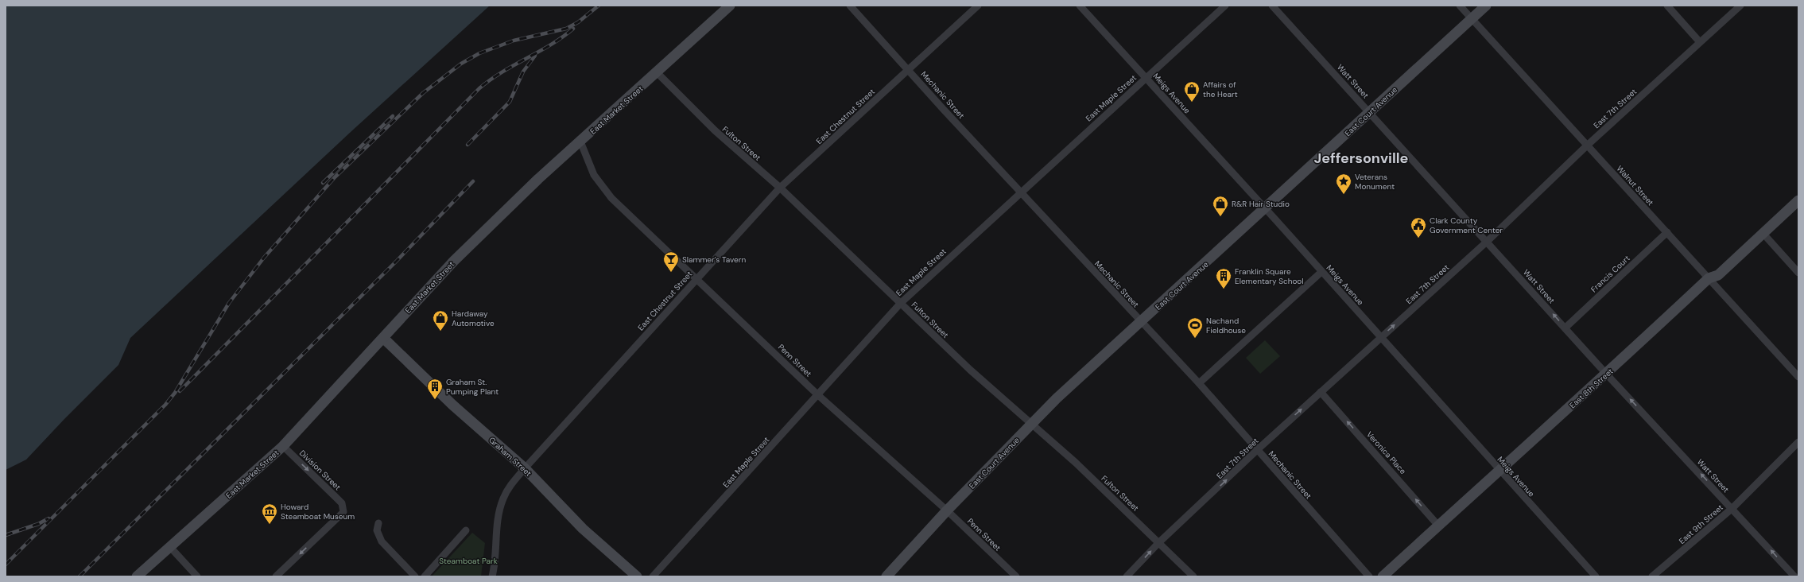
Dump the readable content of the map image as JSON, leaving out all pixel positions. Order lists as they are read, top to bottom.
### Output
{
  "streets": {
    "main road": [
      "East Market Street",
      "East Court Avenue",
      "East 8th Street",
      "Graham Street"
    ],
    "street": [
      "Watt Street",
      "Meigs Avenue",
      "Mechanic Street",
      "East Maple Street",
      "East 7th Street",
      "East Chestnut Street",
      "Fulton Street",
      "Walnut Street",
      "Francis Court",
      "Penn Street",
      "Veronica Place",
      "Division Street",
      "East 9th Street"
    ]
  },
  "crossings": [
    ["Watt Street", "East 7th Street"],
    ["Watt Street", "East Court Avenue"],
    ["Watt Street", "Francis Court"],
    ["Watt Street", "East 8th Street"],
    ["Watt Street", "East 9th Street"],
    ["Meigs Avenue", "East Maple Street"],
    ["Meigs Avenue", "East 7th Street"],
    ["Meigs Avenue", "East Court Avenue"],
    ["Meigs Avenue", "East 8th Street"],
    ["Mechanic Street", "East Maple Street"],
    ["Mechanic Street", "East 7th Street"],
    ["Mechanic Street", "East Court Avenue"],
    ["Mechanic Street", "East Chestnut Street"],
    ["East Maple Street", "Fulton Street"],
    ["East Maple Street", "Penn Street"],
    ["East 7th Street", "Fulton Street"],
    ["East 7th Street", "Walnut Street"],
    ["East 7th Street", "Veronica Place"],
    ["East Market Street", "Fulton Street"],
    ["East Market Street", "Penn Street"],
    ["East Market Street", "Graham Street"],
    ["East Market Street", "Division Street"],
    ["East Court Avenue", "Fulton Street"],
    ["East Court Avenue", "Walnut Street"],
    ["East Court Avenue", "Penn Street"],
    ["East Chestnut Street", "Fulton Street"],
    ["East Chestnut Street", "Penn Street"],
    ["East Chestnut Street", "Graham Street"],
    ["Walnut Street", "Francis Court"],
    ["Walnut Street", "East 8th Street"],
    ["East 8th Street", "Veronica Place"]
  ],
  "one_way": ["Watt Street", "East 7th Street", "Veronica Place"],
  "districts": ["Jeffersonville"],
  "parks": ["Steamboat Park"],
  "places": {
    "shop": ["Affairs of the Heart", "R&R Hair Studio", "Hardaway Automotive"],
    "place": ["Veterans Monument"],
    "public building": ["Clark County Government Center"],
    "bar": ["Slammer's Tavern"],
    "building": ["Franklin Square Elementary School", "Graham St. Pumping Plant"],
    "sports": ["Nachand Fieldhouse"],
    "museum": ["Howard Steamboat Museum"]
  }
}
